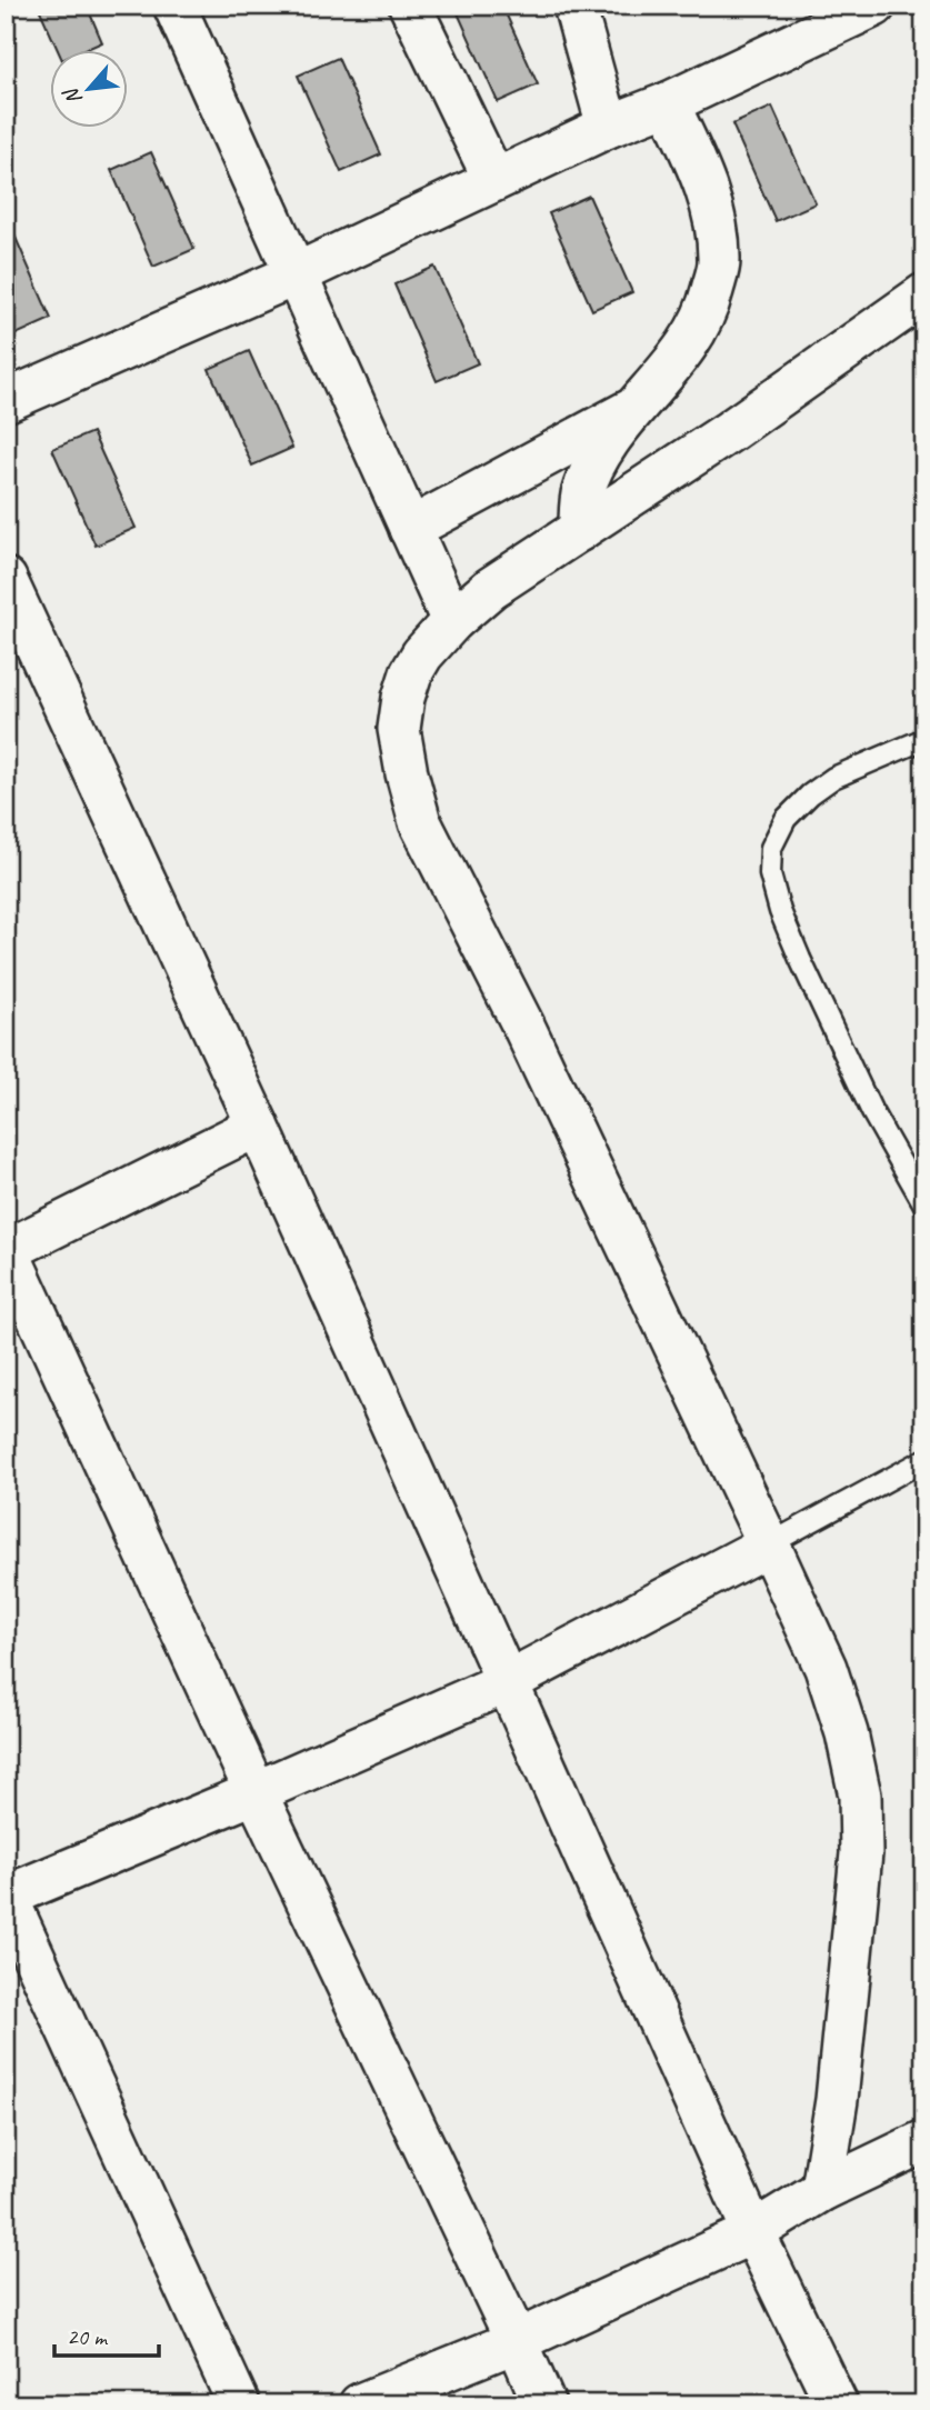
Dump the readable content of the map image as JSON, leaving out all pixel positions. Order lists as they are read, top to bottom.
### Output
{
  "scale_bar": "20 m",
  "north": "bottom left"
}
